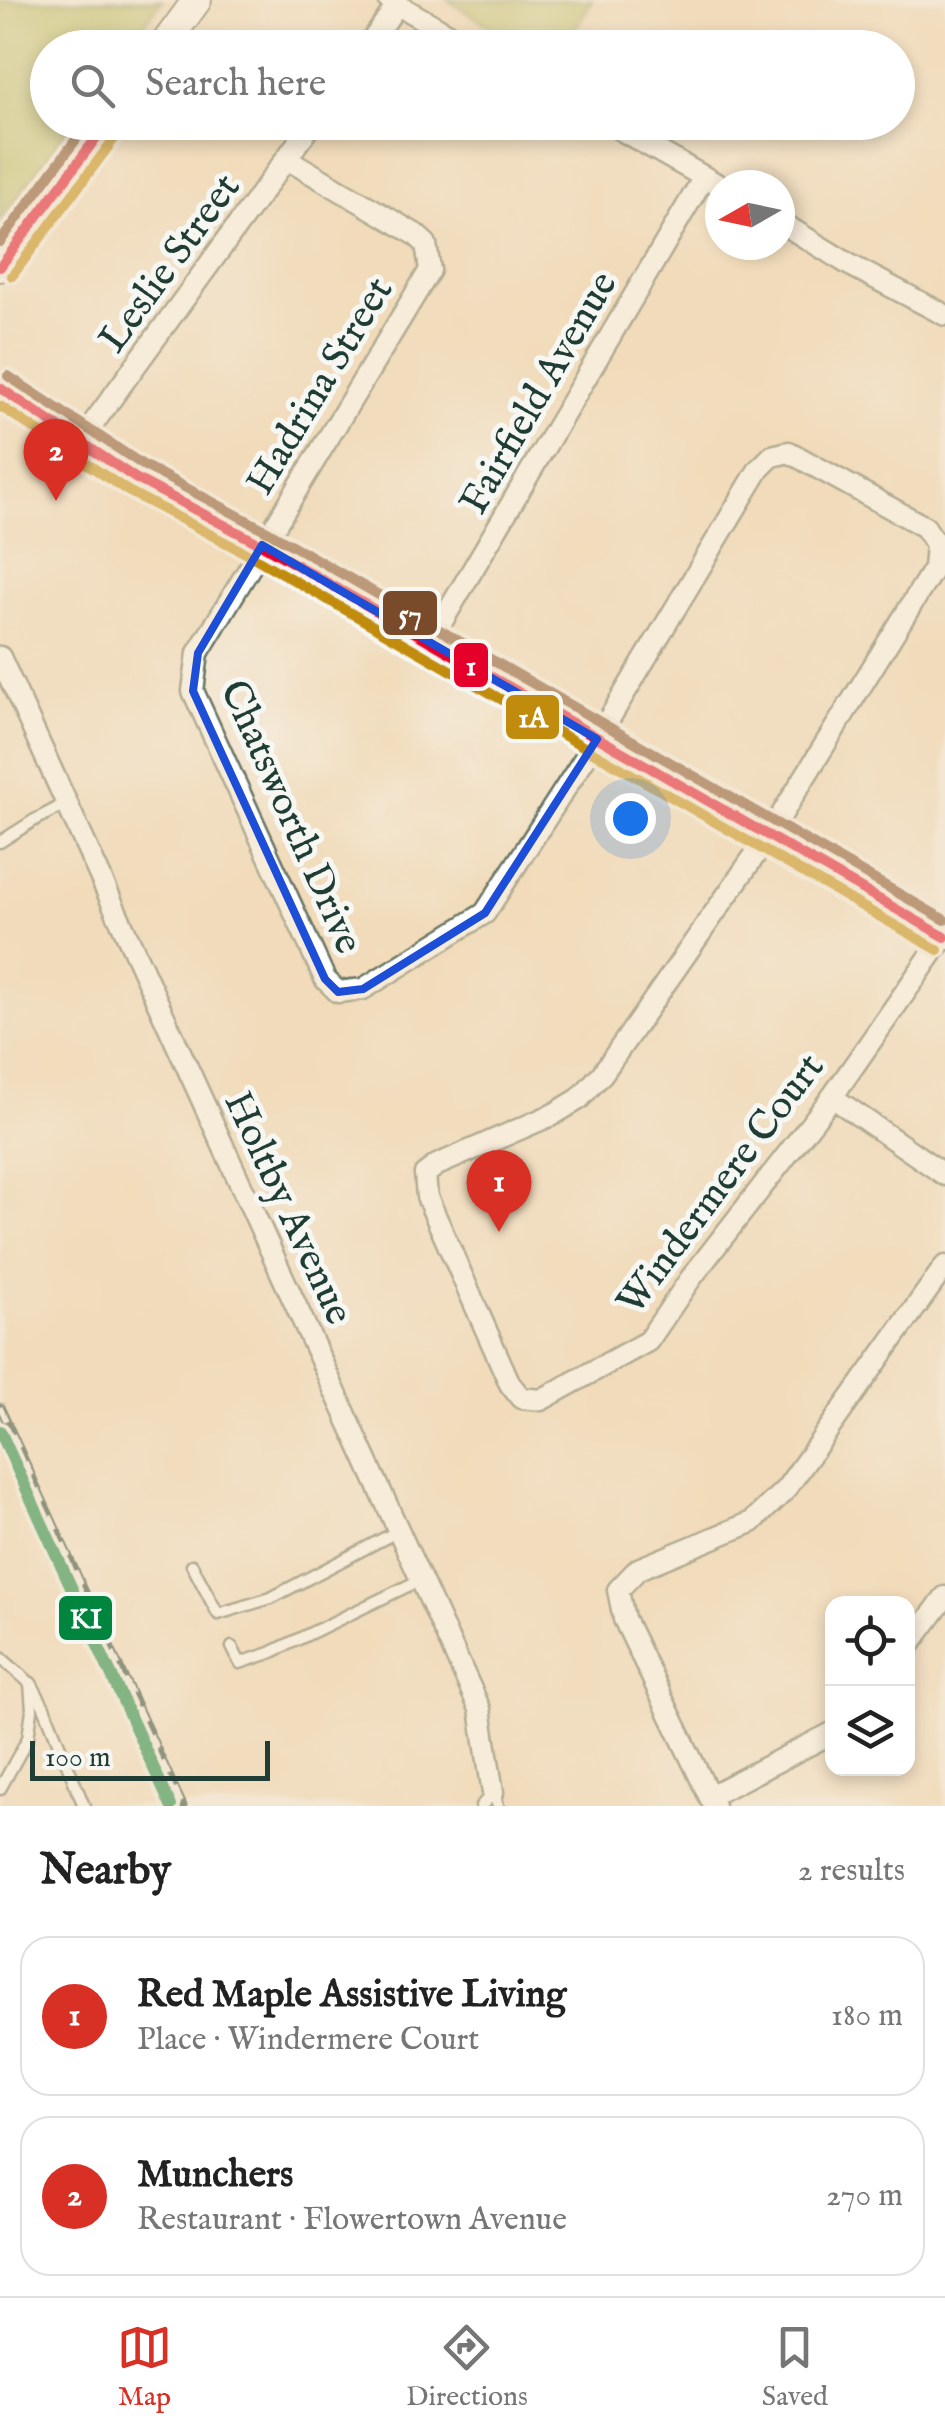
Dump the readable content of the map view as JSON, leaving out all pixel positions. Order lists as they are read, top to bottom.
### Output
{
  "streets": {
    "street": [
      "Leslie Street",
      "Hadrina Street",
      "Fairfield Avenue",
      "Chatsworth Drive",
      "Windermere Court",
      "Holtby Avenue"
    ]
  },
  "crossings": [
    ["Leslie Street", "Hadrina Street"],
    ["Hadrina Street", "Chatsworth Drive"]
  ],
  "lines": [
    "transit line 1",
    "transit line 1A",
    "transit line 57",
    "transit line KI"
  ],
  "scale_bar": "100 m",
  "north": "left",
  "page": {
    "search": "Search here",
    "pins": ["2", "1"],
    "scale": "100 m",
    "heading": ["Nearby", "2 results"],
    "list": [
      {
        "mark": "1",
        "name": "Red Maple Assistive Living",
        "note": "Place · Windermere Court",
        "value": "180 m"
      },
      {
        "mark": "2",
        "name": "Munchers",
        "note": "Restaurant · Flowertown Avenue",
        "value": "270 m"
      }
    ],
    "nav": ["Map", "Directions", "Saved"]
  }
}
